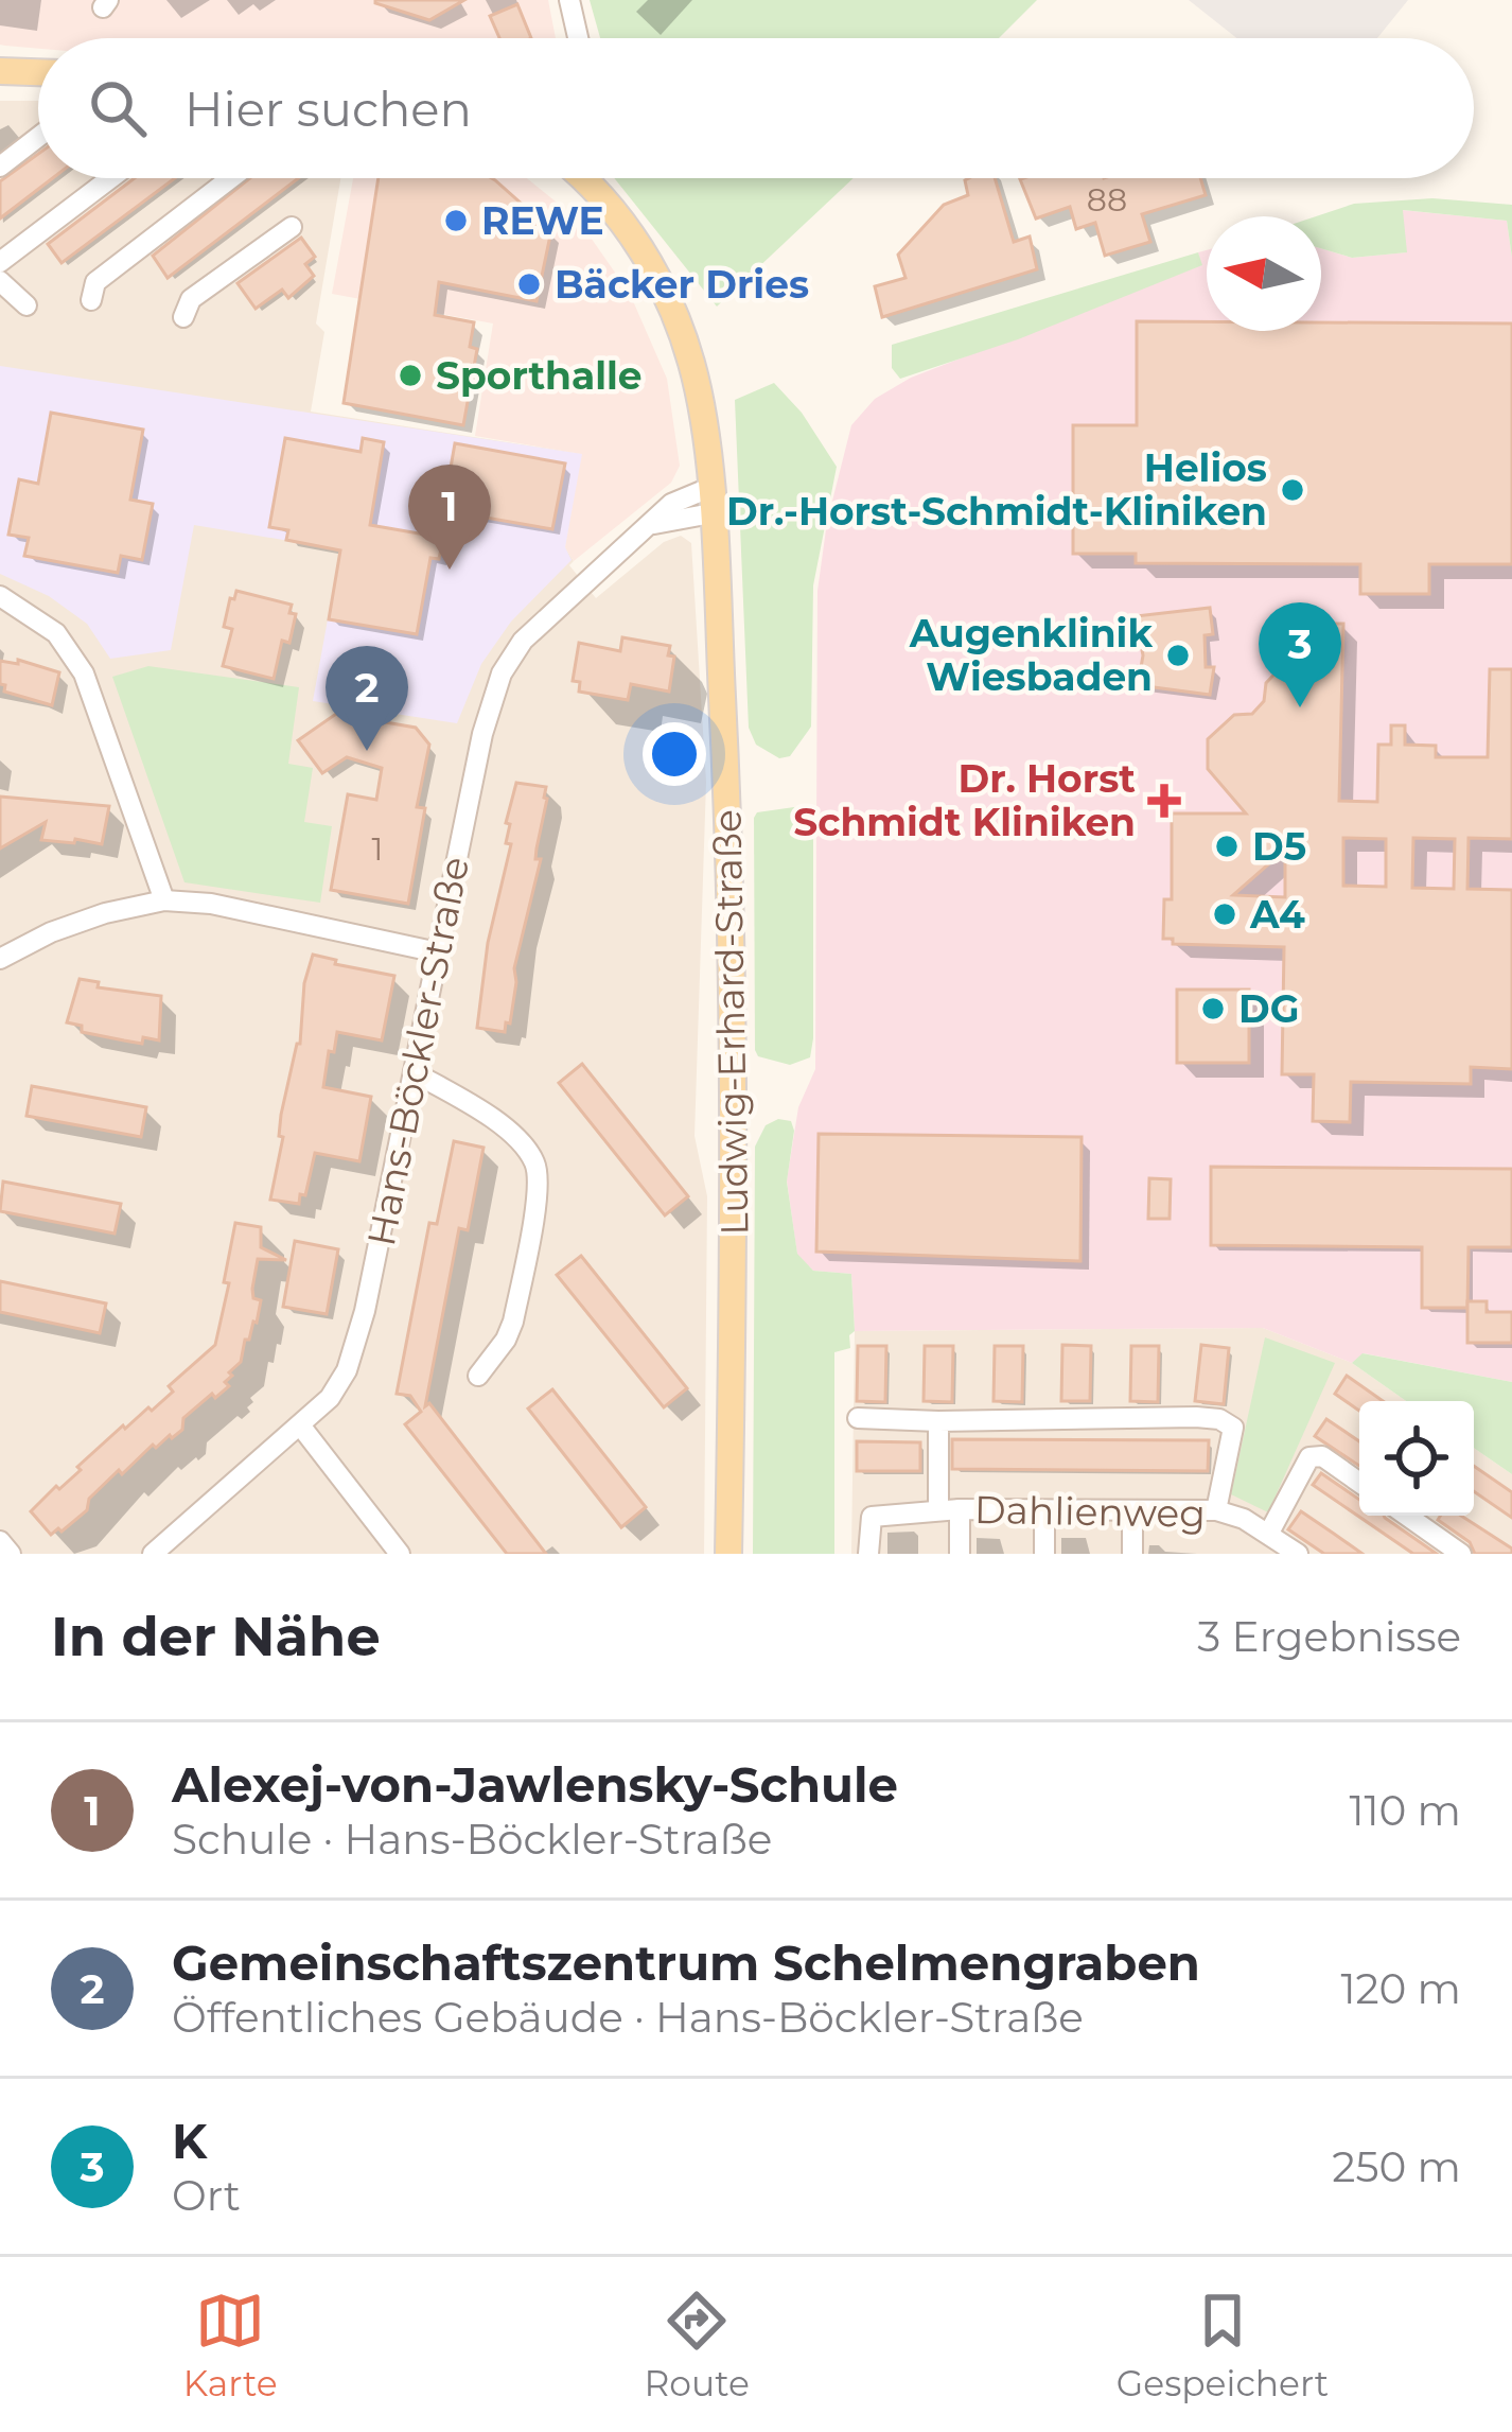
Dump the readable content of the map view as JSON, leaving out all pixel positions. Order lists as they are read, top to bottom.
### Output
{
  "streets": {
    "main road": ["Ludwig-Erhard-Straße"],
    "street": ["Hans-Böckler-Straße", "Dahlienweg"]
  },
  "crossings": [
    ["Ludwig-Erhard-Straße", "Hans-Böckler-Straße"]
  ],
  "places": {
    "other": [
      "REWE",
      "Bäcker Dries",
      "Sporthalle",
      "Helios Dr.-Horst-Schmidt-Kliniken",
      "Augenklinik Wiesbaden",
      "D5",
      "A4",
      "DG"
    ],
    "health": ["Dr. Horst Schmidt Kliniken"]
  },
  "house_numbers": ["88", "1"],
  "north": "left",
  "page": {
    "search": "Hier suchen",
    "pins": ["1", "3", "2"],
    "heading": ["In der Nähe", "3 Ergebnisse"],
    "list": [
      {
        "mark": "1",
        "name": "Alexej-von-Jawlensky-Schule",
        "note": "Schule · Hans-Böckler-Straße",
        "value": "110 m"
      },
      {
        "mark": "2",
        "name": "Gemeinschaftszentrum Schelmengraben",
        "note": "Öffentliches Gebäude · Hans-Böckler-Straße",
        "value": "120 m"
      },
      {
        "mark": "3",
        "name": "K",
        "note": "Ort",
        "value": "250 m"
      }
    ],
    "nav": ["Karte", "Route", "Gespeichert"]
  }
}
